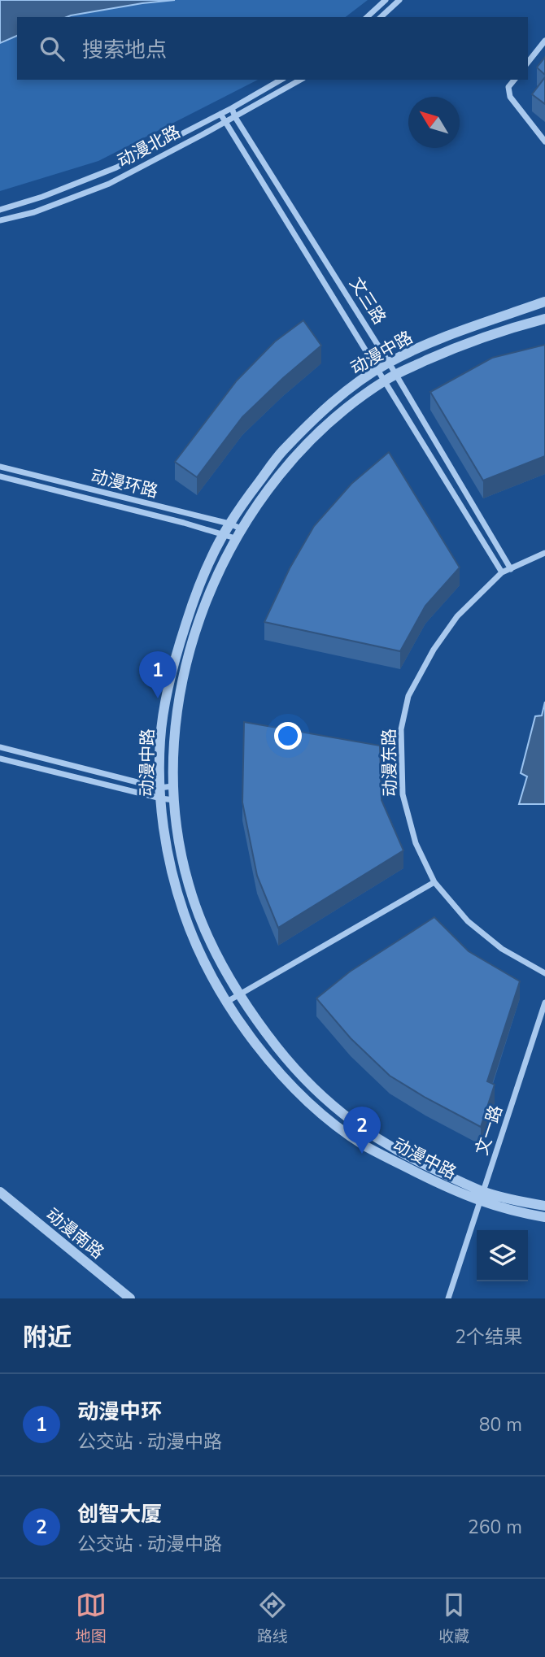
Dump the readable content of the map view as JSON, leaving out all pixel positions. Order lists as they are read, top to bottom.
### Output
{
  "streets": {
    "street": [
      "动漫北路",
      "文三路",
      "动漫中路",
      "动漫环路",
      "动漫东路",
      "文一路",
      "动漫南路"
    ]
  },
  "crossings": [
    ["动漫北路", "文三路"],
    ["文三路", "动漫中路"],
    ["文三路", "动漫东路"],
    ["动漫中路", "动漫环路"],
    ["动漫中路", "文一路"]
  ],
  "north": "top left",
  "page": {
    "search": "搜索地点",
    "pins": ["1", "2"],
    "heading": ["附近", "2个结果"],
    "list": [
      {
        "mark": "1",
        "name": "动漫中环",
        "note": "公交站 · 动漫中路",
        "value": "80 m"
      },
      {
        "mark": "2",
        "name": "创智大厦",
        "note": "公交站 · 动漫中路",
        "value": "260 m"
      }
    ],
    "nav": ["地图", "路线", "收藏"]
  }
}
